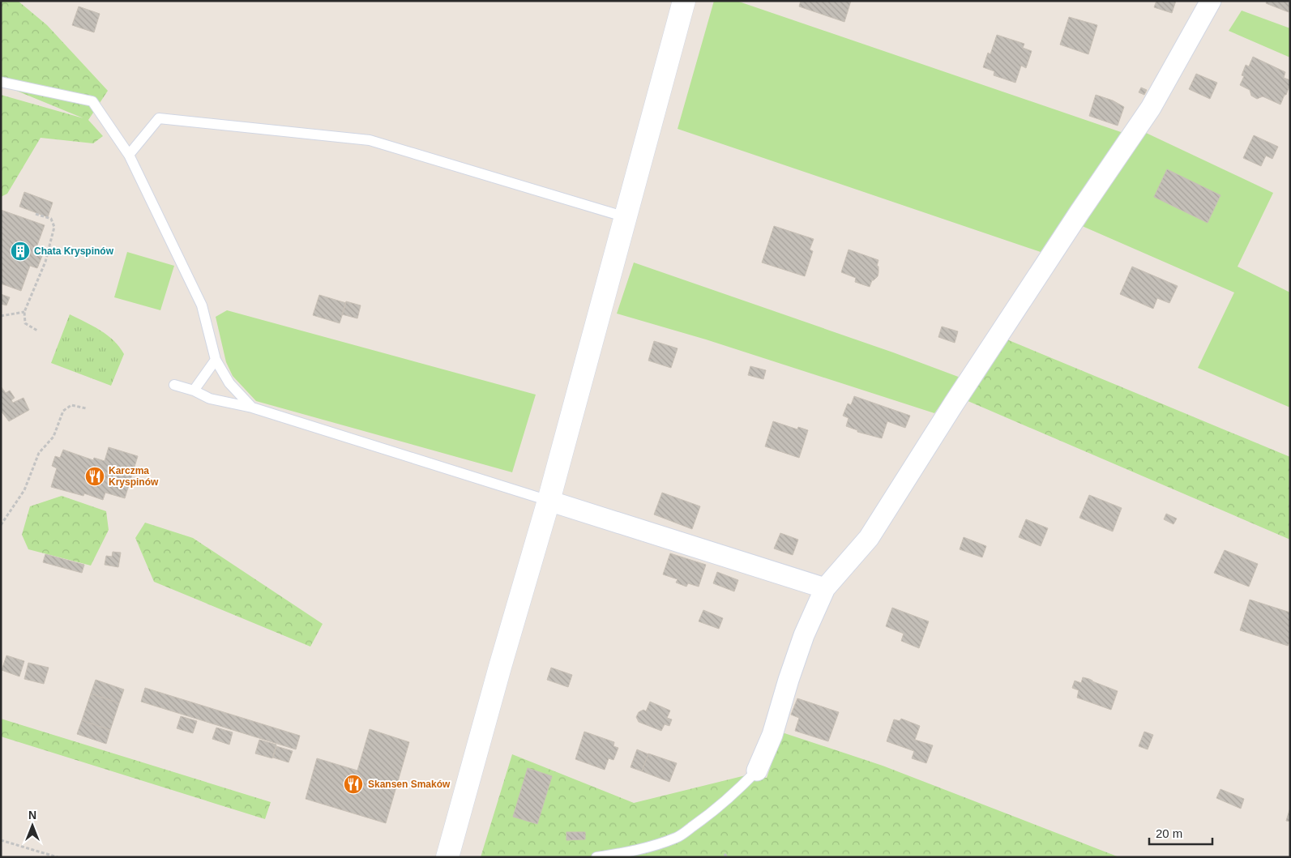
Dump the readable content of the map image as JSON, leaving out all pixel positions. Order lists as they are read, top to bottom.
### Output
{
  "places": {
    "building": ["Chata Kryspinów"],
    "restaurant": ["Karczma Kryspinów", "Skansen Smaków"]
  },
  "scale_bar": "20 m",
  "north": "top"
}
